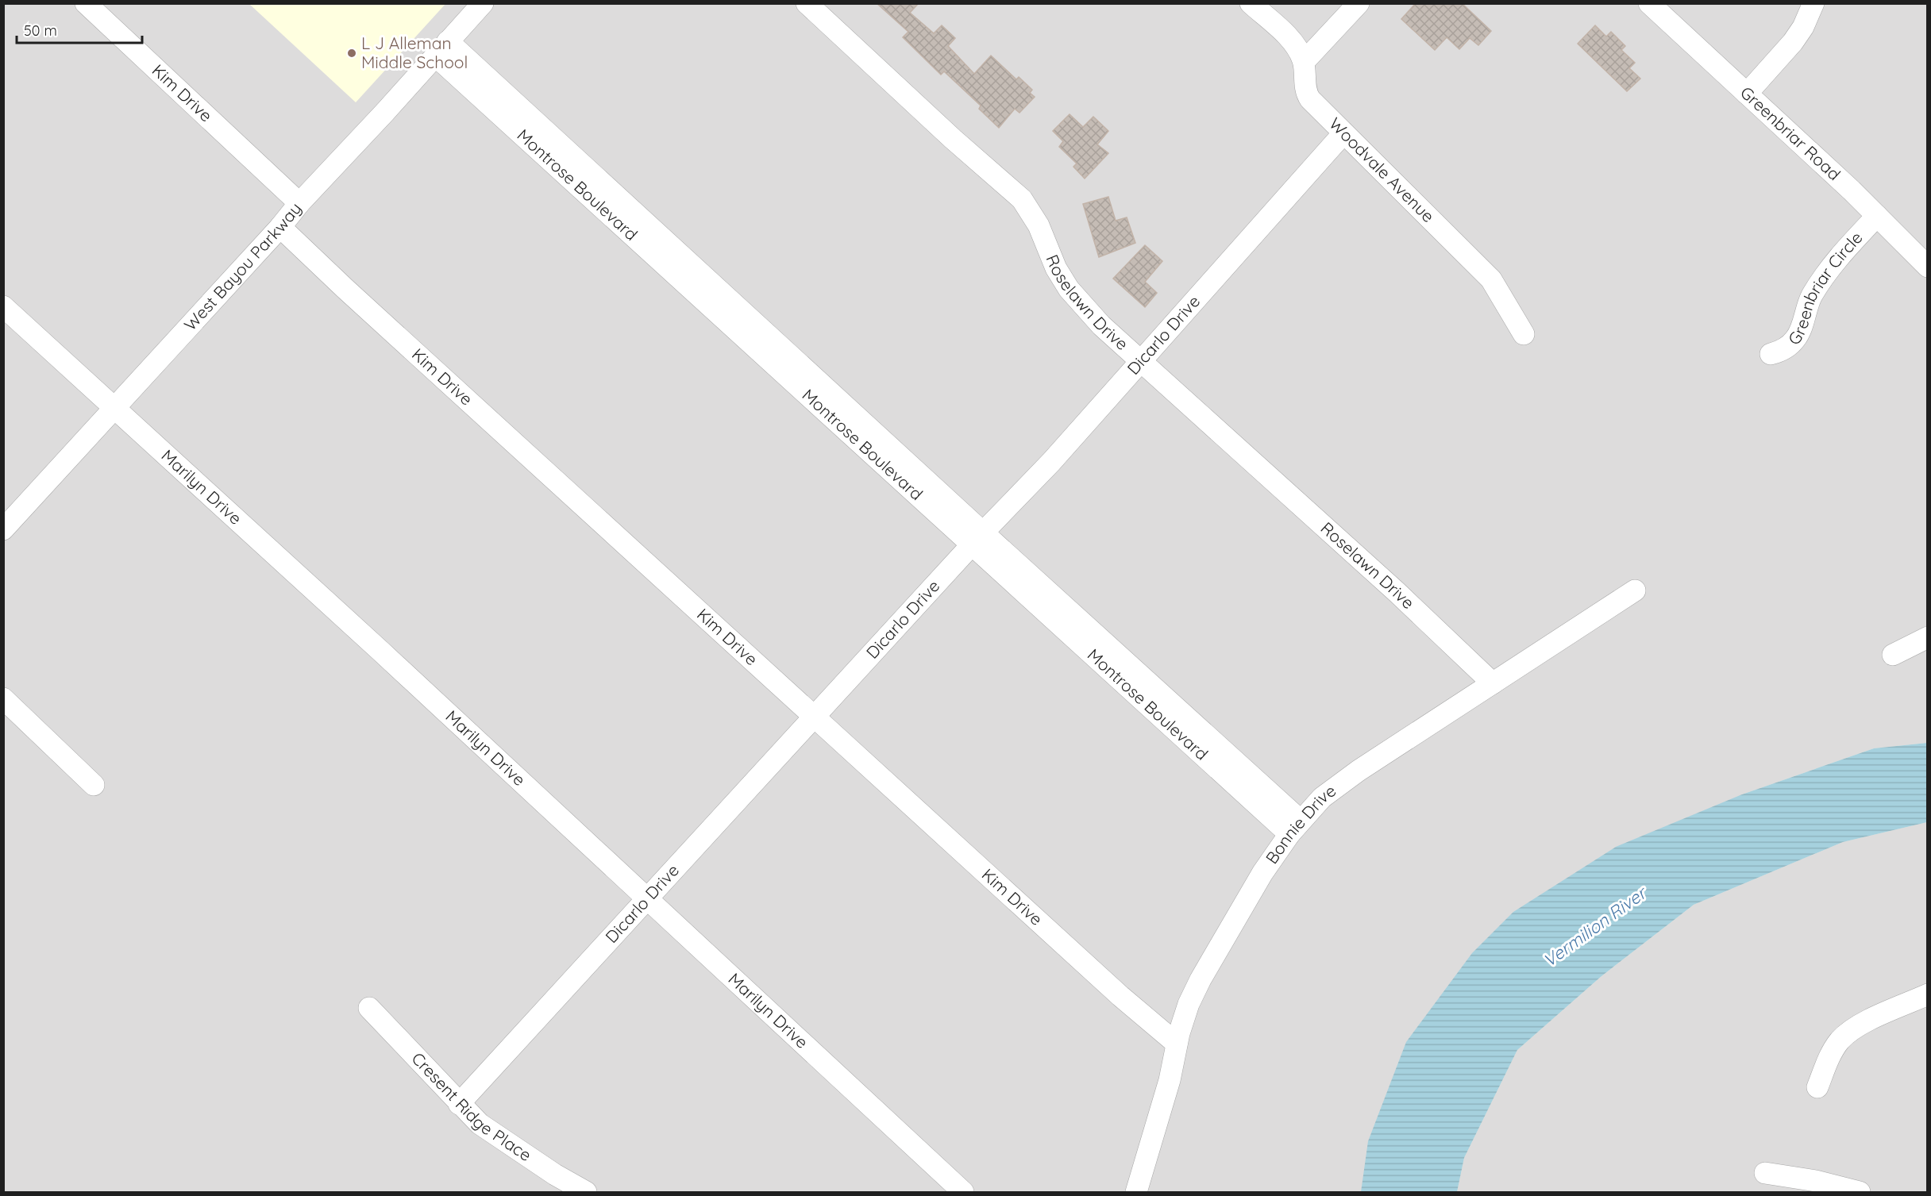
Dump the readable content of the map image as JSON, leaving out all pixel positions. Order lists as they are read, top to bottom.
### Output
{
  "streets": {
    "street": [
      "Kim Drive",
      "Greenbriar Road",
      "Woodvale Avenue",
      "Montrose Boulevard",
      "West Bayou Parkway",
      "Greenbriar Circle",
      "Roselawn Drive",
      "Dicarlo Drive",
      "Marilyn Drive",
      "Bonnie Drive",
      "Cresent Ridge Place"
    ]
  },
  "crossings": [
    ["Kim Drive", "West Bayou Parkway"],
    ["Kim Drive", "Dicarlo Drive"],
    ["Kim Drive", "Bonnie Drive"],
    ["Greenbriar Road", "Greenbriar Circle"],
    ["Woodvale Avenue", "Dicarlo Drive"],
    ["Montrose Boulevard", "West Bayou Parkway"],
    ["Montrose Boulevard", "Dicarlo Drive"],
    ["Montrose Boulevard", "Bonnie Drive"],
    ["West Bayou Parkway", "Marilyn Drive"],
    ["Roselawn Drive", "Dicarlo Drive"],
    ["Roselawn Drive", "Bonnie Drive"],
    ["Dicarlo Drive", "Marilyn Drive"],
    ["Dicarlo Drive", "Cresent Ridge Place"]
  ],
  "water": ["Vermilion River"],
  "places": ["L J Alleman Middle School"],
  "scale_bar": "50 m"
}
